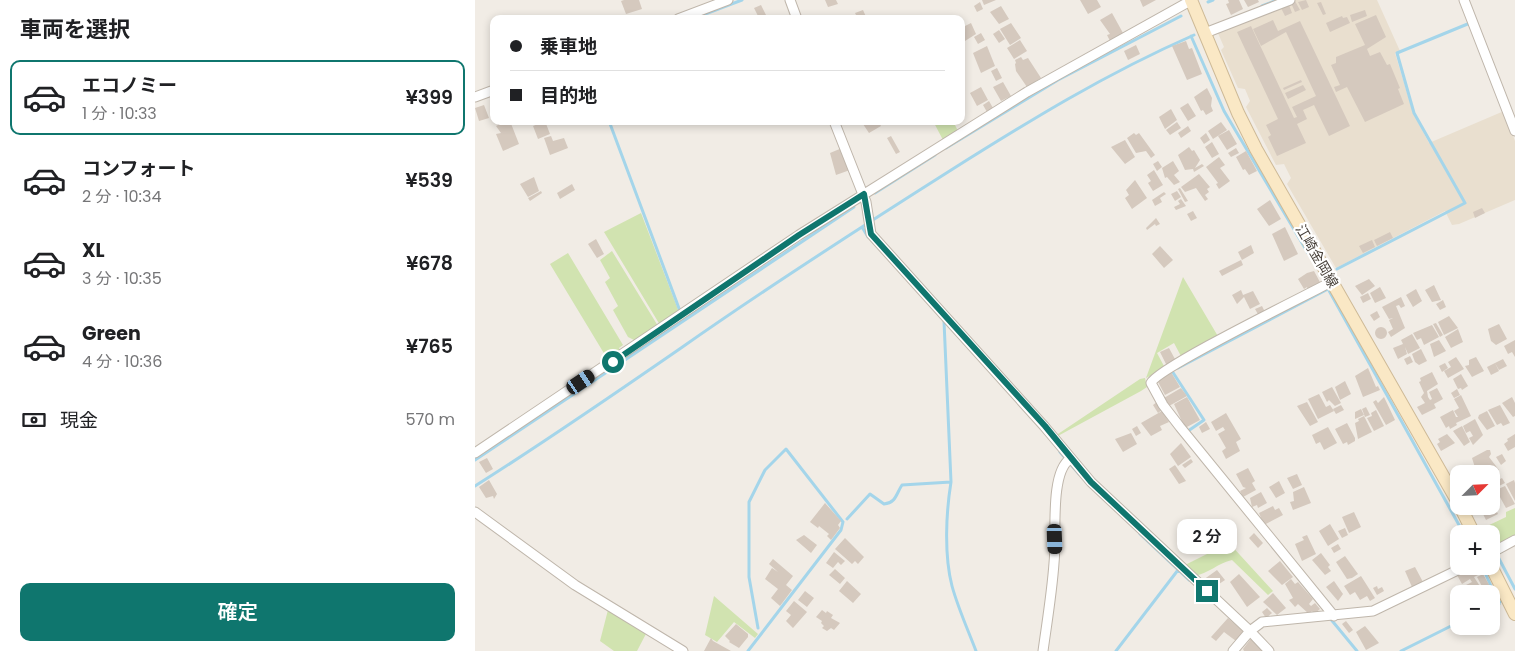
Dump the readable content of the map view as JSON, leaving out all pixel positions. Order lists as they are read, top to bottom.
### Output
{
  "streets": {
    "main road": ["江崎金岡線"]
  },
  "north": "top right",
  "page": {
    "heading": "車両を選択",
    "banner": ["乗車地", "目的地"],
    "list": [
      {
        "name": "エコノミー",
        "note": "1 分 · 10:33",
        "value": "¥399"
      },
      {
        "name": "コンフォート",
        "note": "2 分 · 10:34",
        "value": "¥539"
      },
      {
        "name": "XL",
        "note": "3 分 · 10:35",
        "value": "¥678"
      },
      {
        "name": "Green",
        "note": "4 分 · 10:36",
        "value": "¥765"
      }
    ],
    "pay": ["現金", "570 m"],
    "map_buttons": ["+", "−"],
    "bubble": "2 分",
    "buttons": "確定"
  }
}
